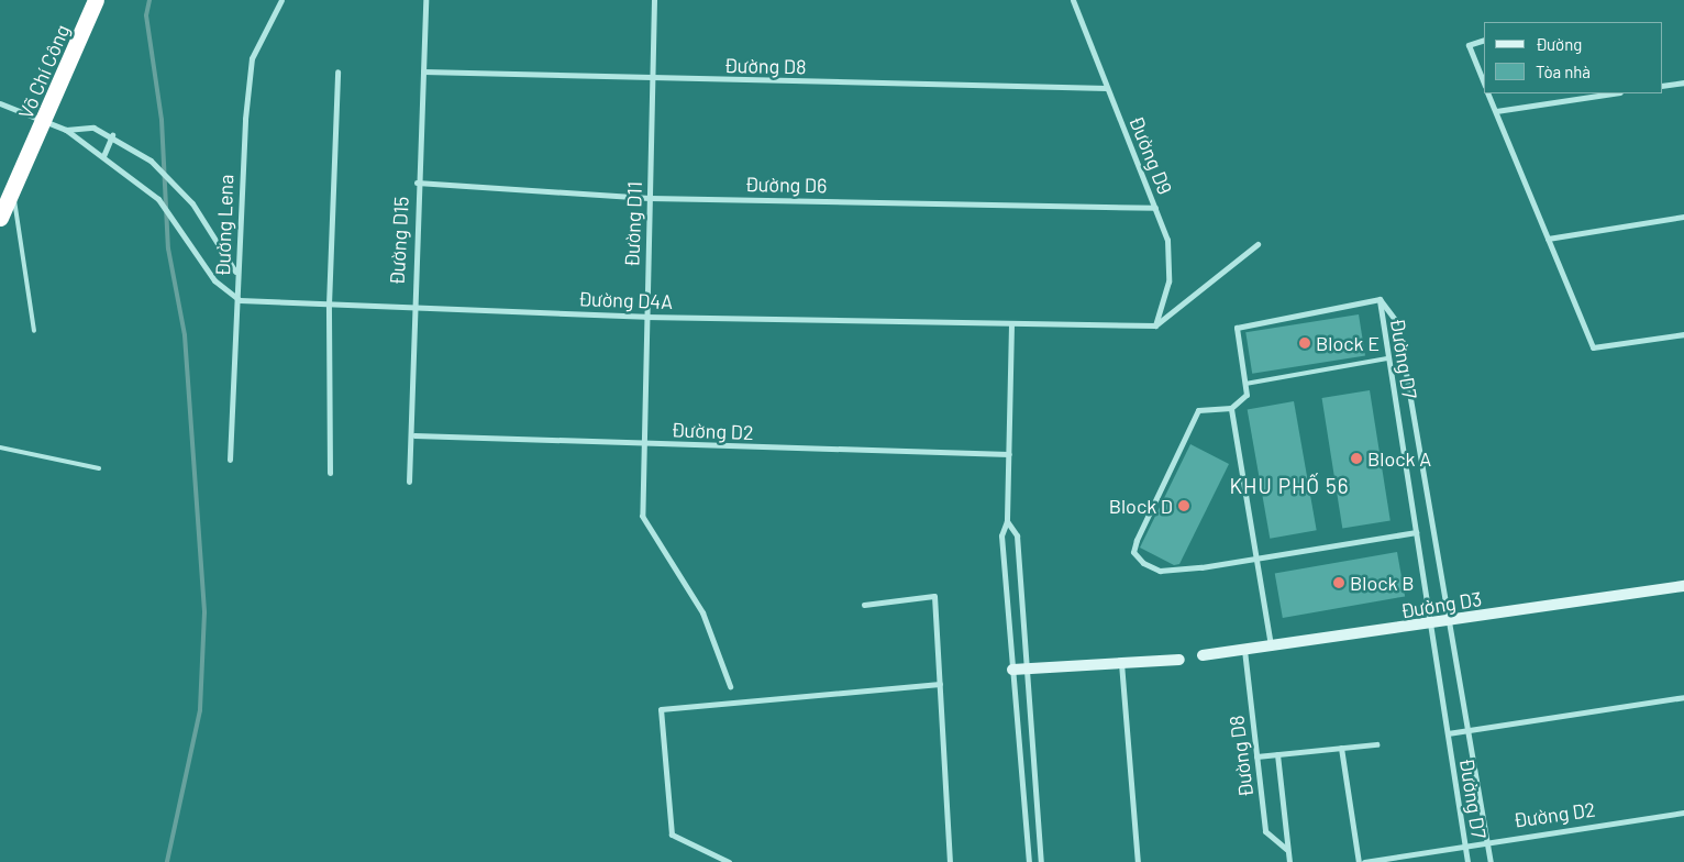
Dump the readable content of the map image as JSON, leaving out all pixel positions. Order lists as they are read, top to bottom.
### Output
{
  "streets": {
    "highway": ["Võ Chí Công"],
    "street": [
      "Đường D8",
      "Đường D9",
      "Đường D6",
      "Đường D11",
      "Đường Lena",
      "Đường D15",
      "Đường D4A",
      "Đường D7",
      "Đường D2",
      "Đường D3"
    ]
  },
  "crossings": [
    ["Đường D8", "Đường D9"],
    ["Đường D8", "Đường D11"],
    ["Đường D8", "Đường D15"],
    ["Đường D8", "Đường D3"],
    ["Đường D9", "Đường D6"],
    ["Đường D9", "Đường D4A"],
    ["Đường D6", "Đường D11"],
    ["Đường D6", "Đường D15"],
    ["Đường D11", "Đường D4A"],
    ["Đường D11", "Đường D2"],
    ["Đường Lena", "Đường D4A"],
    ["Đường D15", "Đường D4A"],
    ["Đường D15", "Đường D2"],
    ["Đường D7", "Đường D2"],
    ["Đường D7", "Đường D3"]
  ],
  "districts": ["KHU PHỐ 56"],
  "places": [
    "Block E",
    "Block A",
    "Block D",
    "Block B"
  ],
  "legend": ["Đường", "Tòa nhà"]
}
